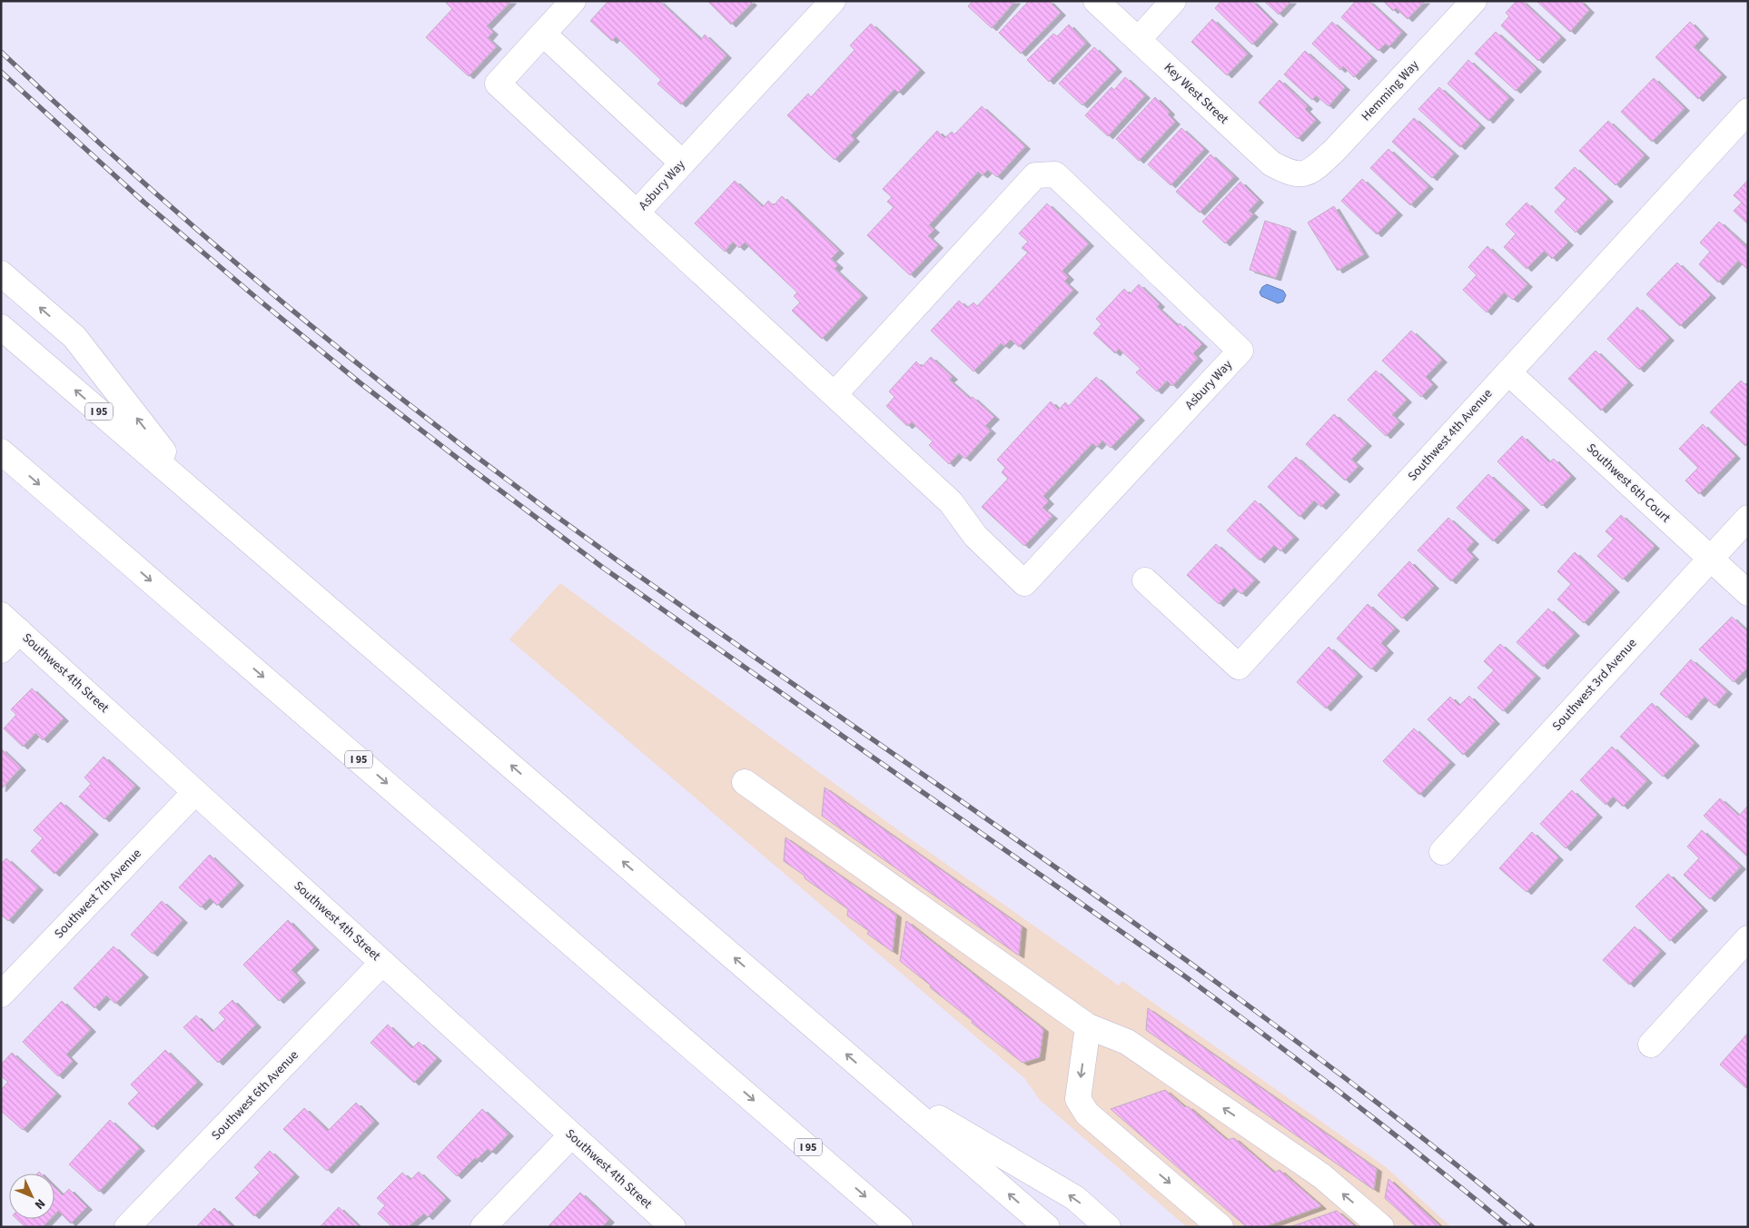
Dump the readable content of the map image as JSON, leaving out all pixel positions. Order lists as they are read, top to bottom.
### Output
{
  "streets": {
    "main road": [
      "Hemming Way",
      "Key West Street",
      "Asbury Way",
      "I 95",
      "Southwest 4th Avenue",
      "Southwest 6th Court",
      "Southwest 4th Street",
      "Southwest 3rd Avenue",
      "Southwest 7th Avenue",
      "Southwest 6th Avenue"
    ]
  },
  "crossings": [
    ["Hemming Way", "Key West Street"],
    ["Southwest 4th Avenue", "Southwest 6th Court"],
    ["Southwest 6th Court", "Southwest 3rd Avenue"],
    ["Southwest 4th Street", "Southwest 7th Avenue"],
    ["Southwest 4th Street", "Southwest 6th Avenue"]
  ],
  "north": "bottom right"
}
